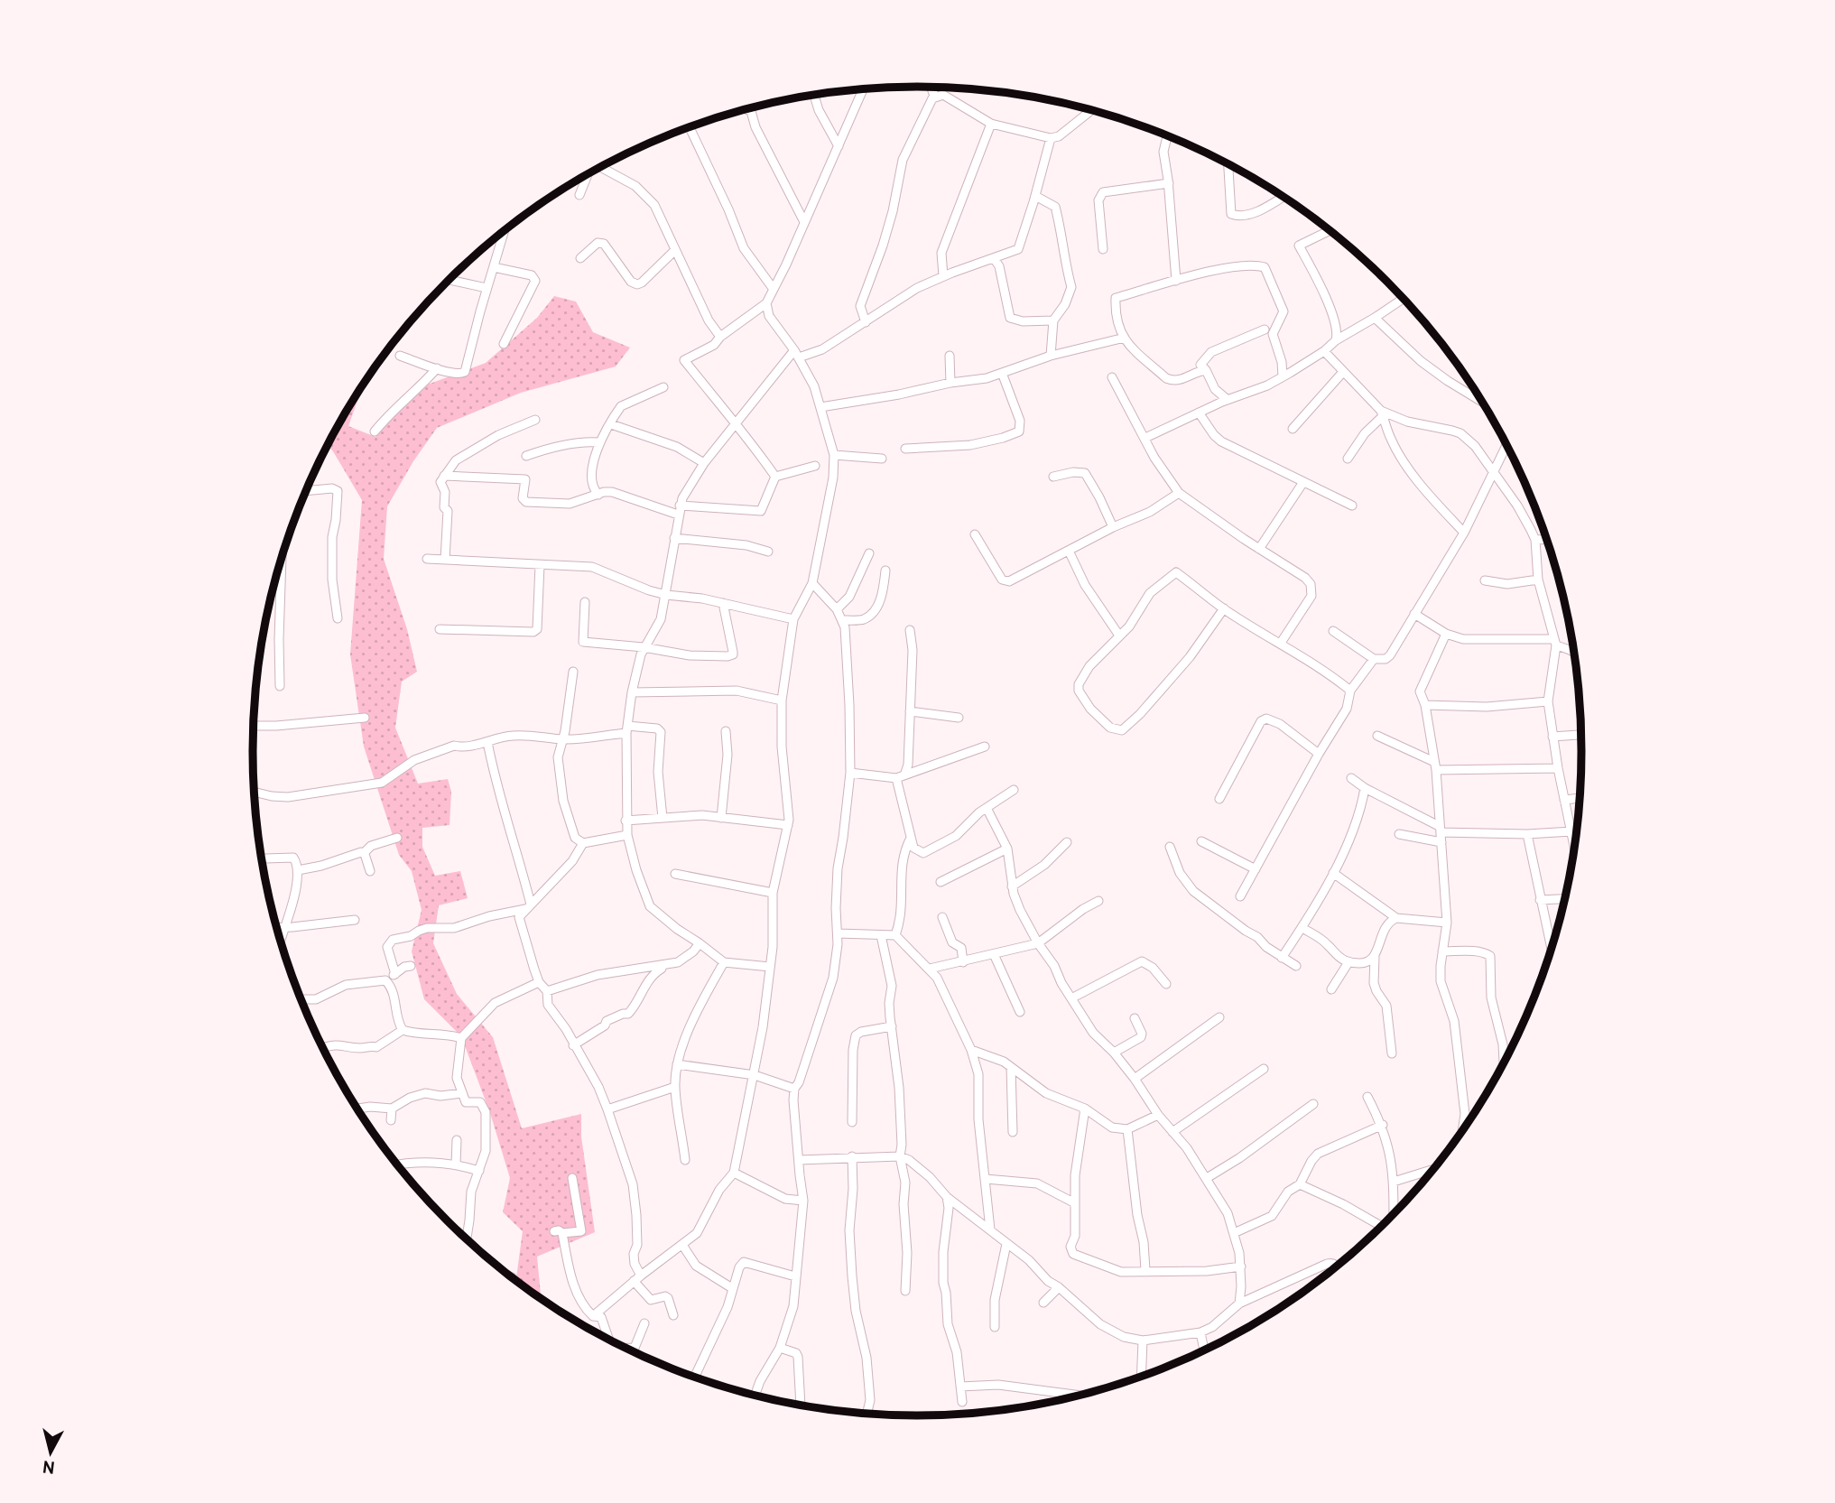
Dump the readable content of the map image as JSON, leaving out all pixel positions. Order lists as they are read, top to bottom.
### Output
{
  "north": "bottom"
}
